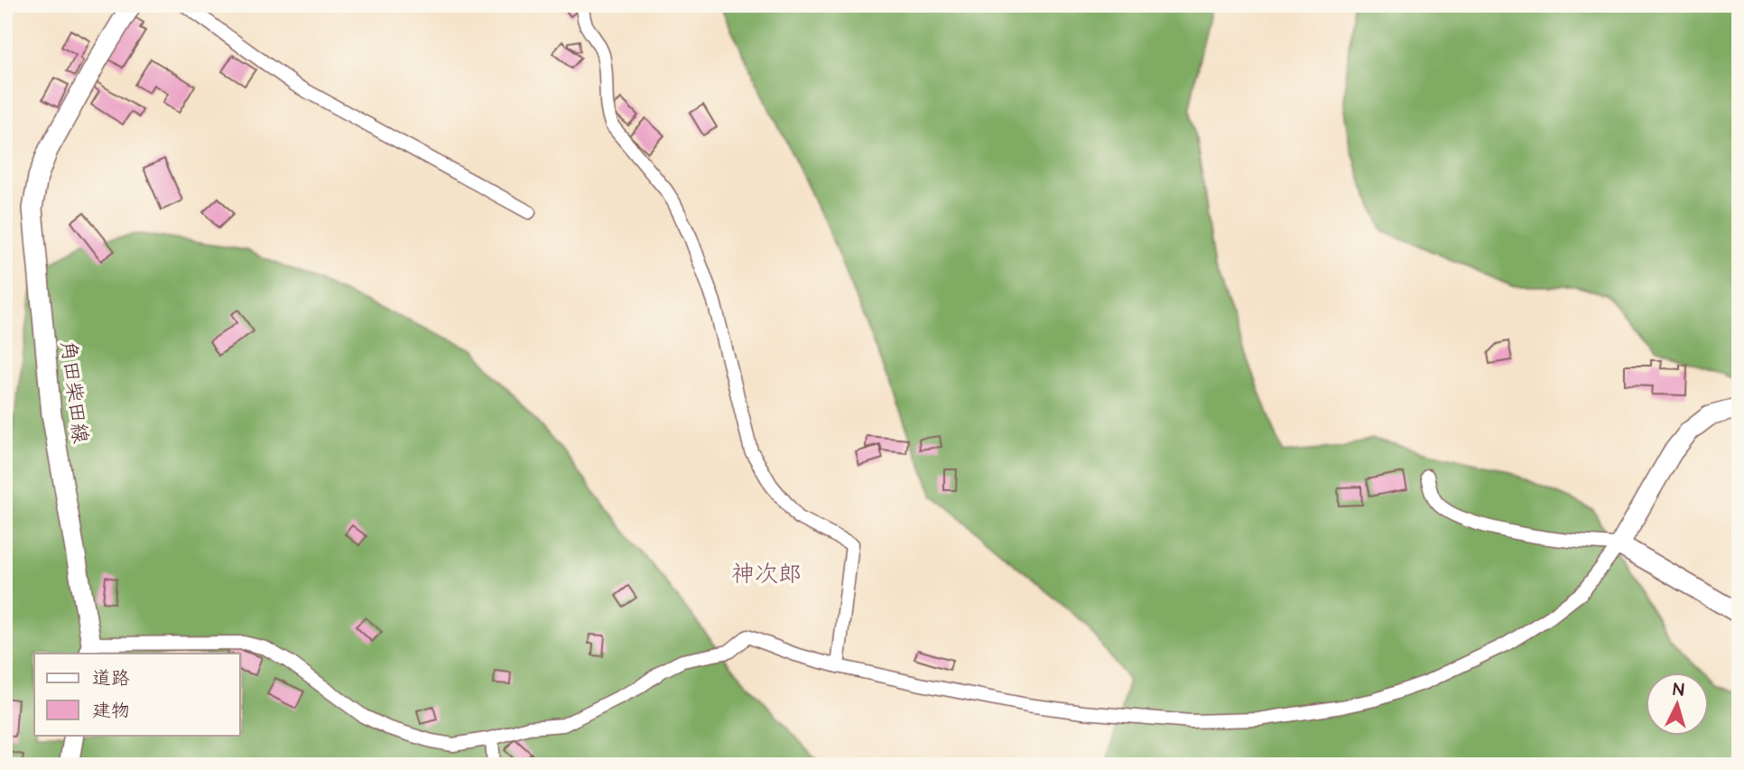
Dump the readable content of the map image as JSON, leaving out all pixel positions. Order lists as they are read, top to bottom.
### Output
{
  "streets": {
    "main road": ["角田柴田線"]
  },
  "districts": ["神次郎"],
  "legend": ["道路", "建物"],
  "north": "top"
}
